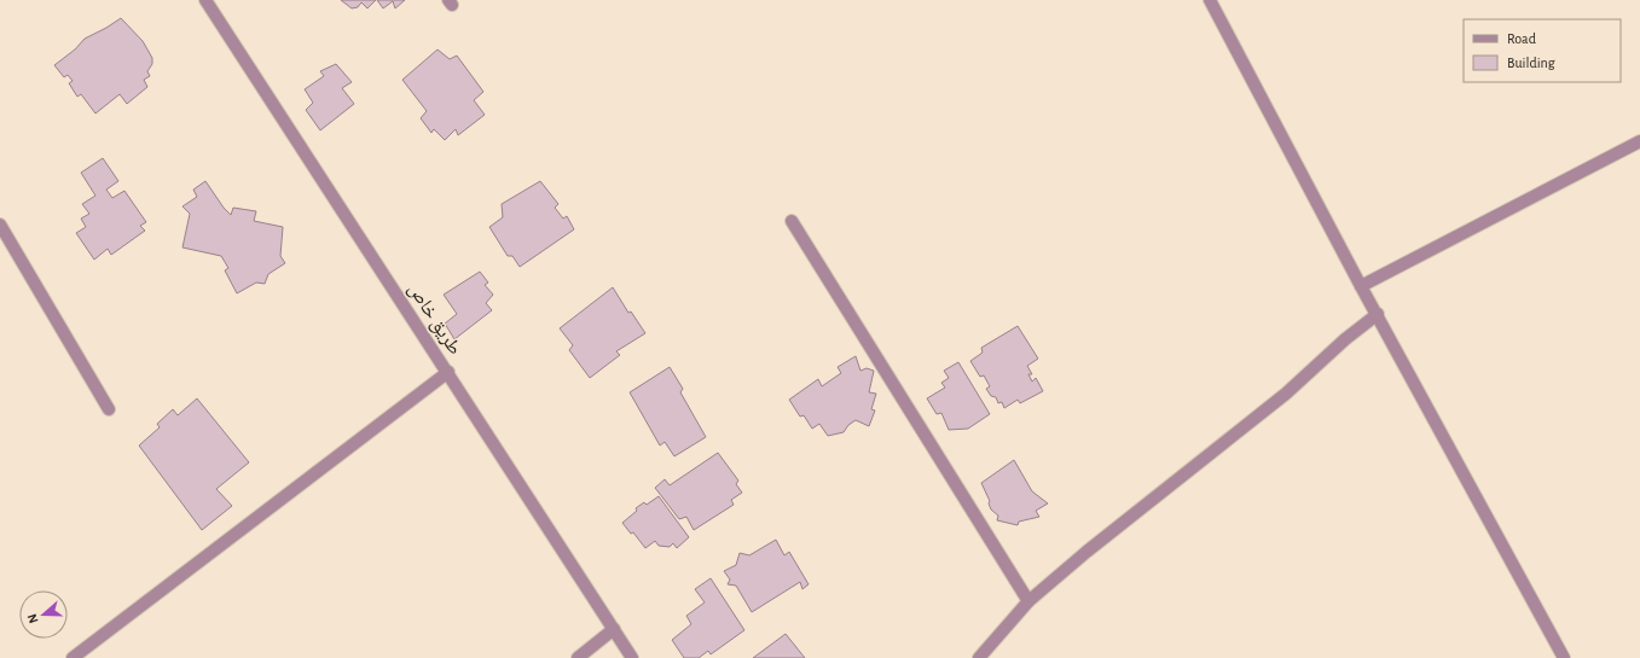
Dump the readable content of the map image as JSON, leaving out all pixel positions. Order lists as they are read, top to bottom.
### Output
{
  "streets": {
    "street": ["طريق خاص"]
  },
  "legend": ["Road", "Building"],
  "north": "left"
}
